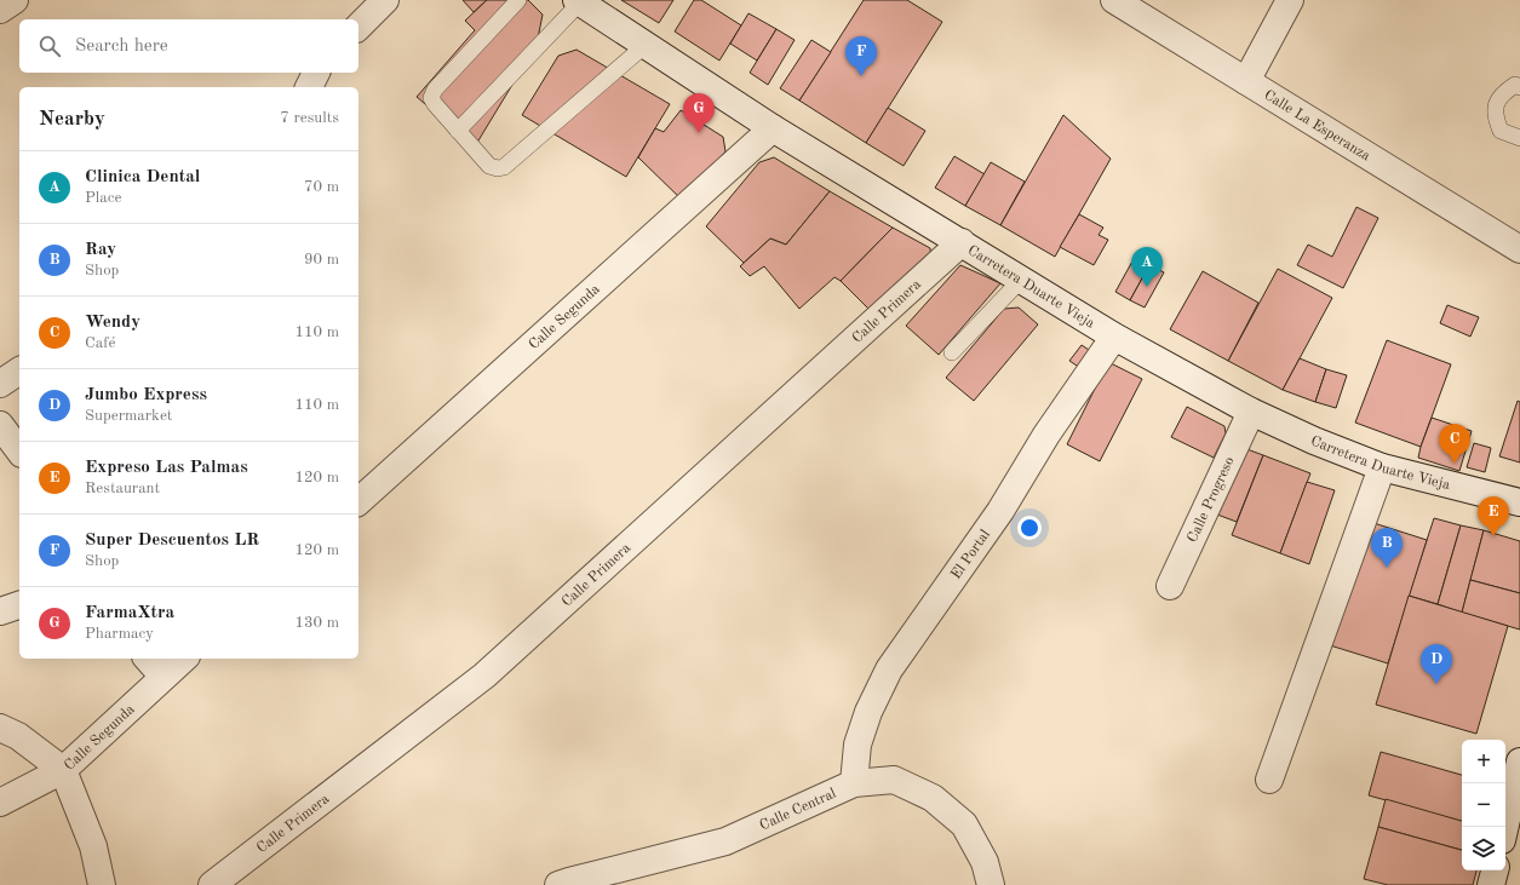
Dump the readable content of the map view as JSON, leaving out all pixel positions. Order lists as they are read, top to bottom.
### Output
{
  "streets": {
    "street": [
      "Calle La Esperanza",
      "Carretera Duarte Vieja",
      "Calle Primera",
      "Calle Segunda",
      "Calle Progreso",
      "El Portal",
      "Calle Central"
    ]
  },
  "crossings": [
    ["Carretera Duarte Vieja", "Calle Primera"],
    ["Carretera Duarte Vieja", "Calle Segunda"],
    ["Carretera Duarte Vieja", "Calle Progreso"],
    ["Carretera Duarte Vieja", "El Portal"],
    ["El Portal", "Calle Central"]
  ],
  "page": {
    "search": "Search here",
    "pins": [
      "F",
      "G",
      "A",
      "C",
      "E",
      "B",
      "D"
    ],
    "heading": ["Nearby", "7 results"],
    "list": [
      {
        "mark": "A",
        "name": "Clinica Dental",
        "note": "Place",
        "value": "70 m"
      },
      {
        "mark": "B",
        "name": "Ray",
        "note": "Shop",
        "value": "90 m"
      },
      {
        "mark": "C",
        "name": "Wendy",
        "note": "Café",
        "value": "110 m"
      },
      {
        "mark": "D",
        "name": "Jumbo Express",
        "note": "Supermarket",
        "value": "110 m"
      },
      {
        "mark": "E",
        "name": "Expreso Las Palmas",
        "note": "Restaurant",
        "value": "120 m"
      },
      {
        "mark": "F",
        "name": "Super Descuentos LR",
        "note": "Shop",
        "value": "120 m"
      },
      {
        "mark": "G",
        "name": "FarmaXtra",
        "note": "Pharmacy",
        "value": "130 m"
      }
    ],
    "map_buttons": ["+", "−"]
  }
}
